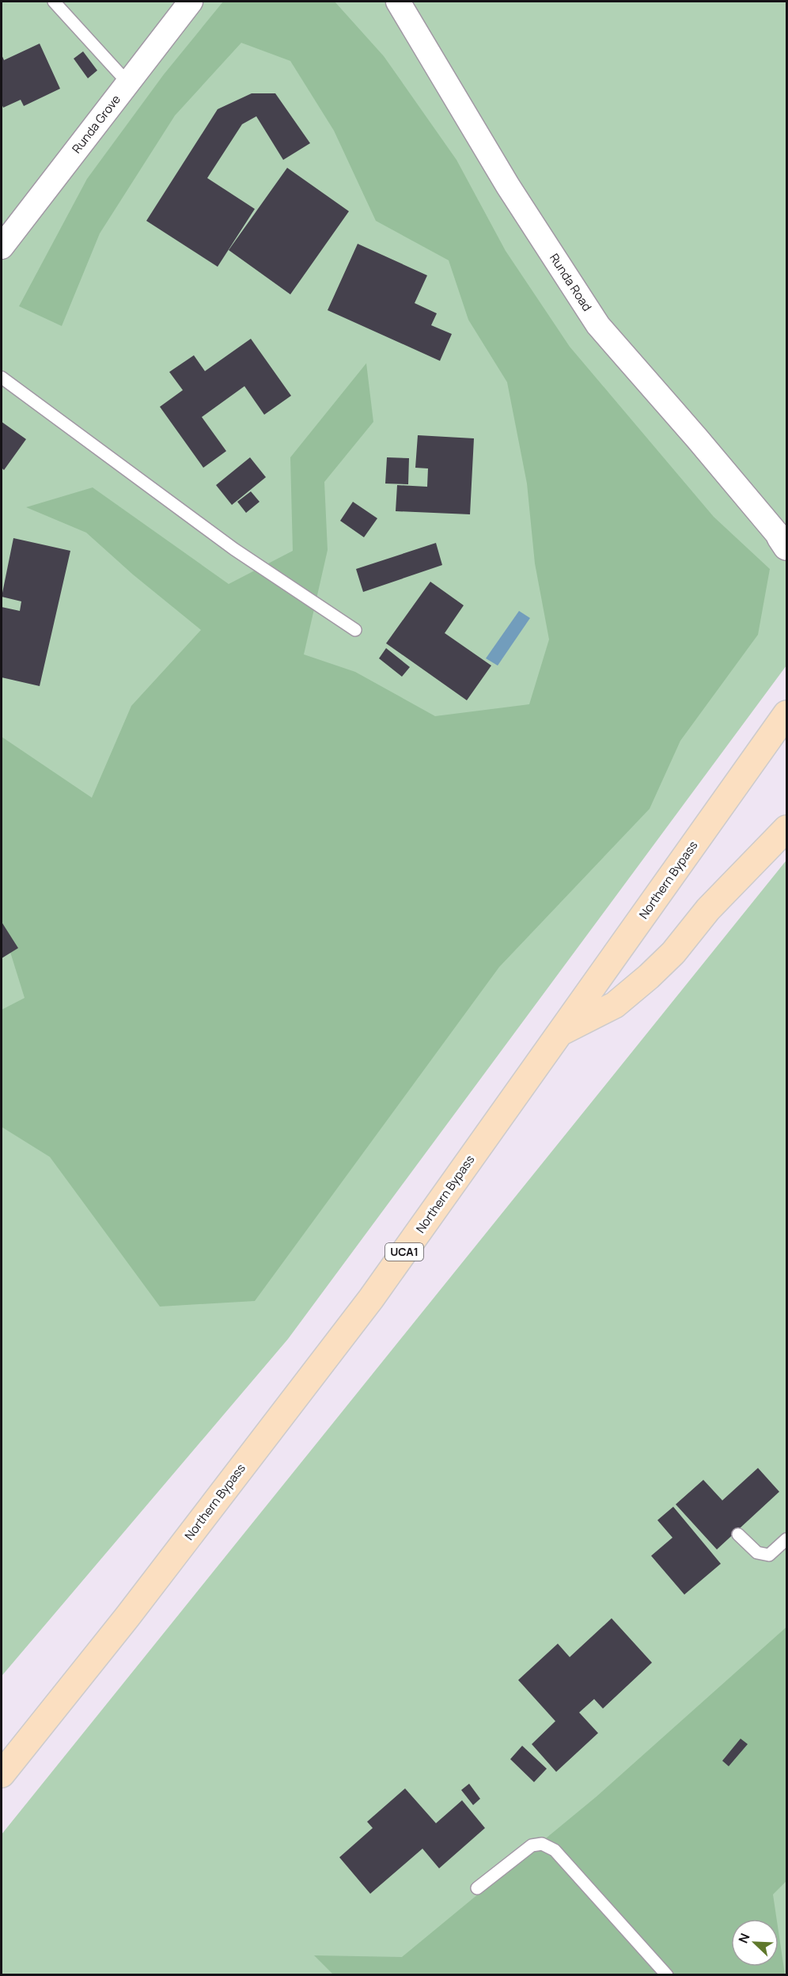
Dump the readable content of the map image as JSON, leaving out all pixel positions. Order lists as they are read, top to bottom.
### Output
{
  "streets": {
    "main road": ["Northern Bypass", "UCA1"],
    "street": ["Runda Grove", "Runda Road"]
  },
  "north": "top left"
}
